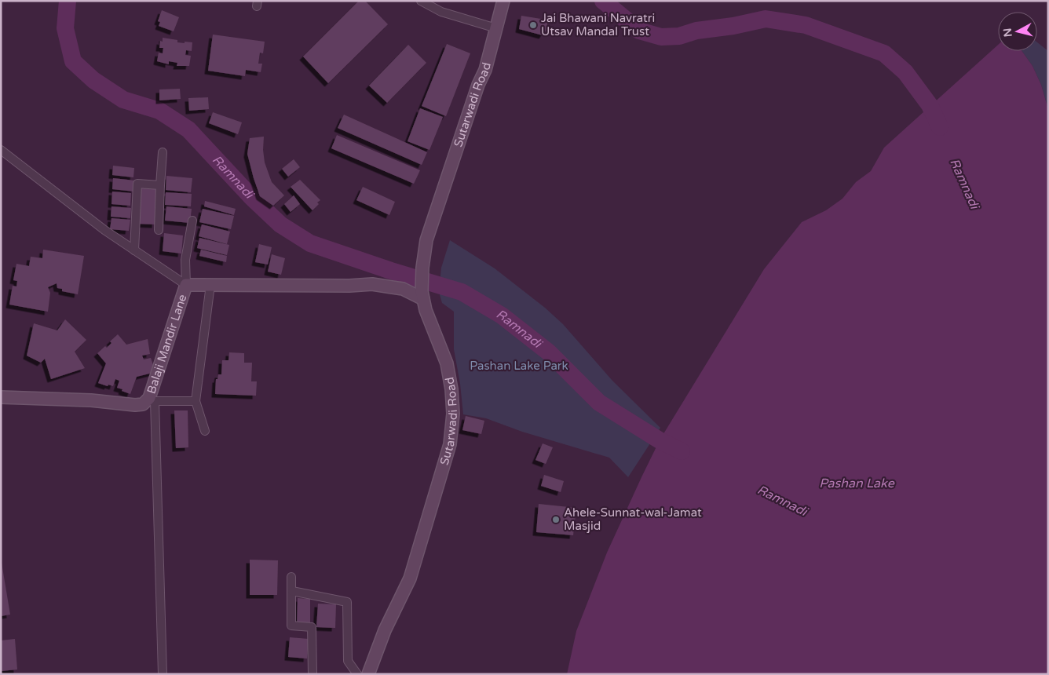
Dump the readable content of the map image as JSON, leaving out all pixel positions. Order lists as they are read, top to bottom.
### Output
{
  "streets": {
    "street": ["Sutarwadi Road", "Balaji Mandir Lane"]
  },
  "crossings": [
    ["Sutarwadi Road", "Balaji Mandir Lane"]
  ],
  "water": ["Ramnadi", "Pashan Lake"],
  "parks": ["Pashan Lake Park"],
  "places": ["Jai Bhawani Navratri Utsav Mandal Trust", "Ahele-Sunnat-wal-Jamat Masjid"],
  "north": "left"
}
